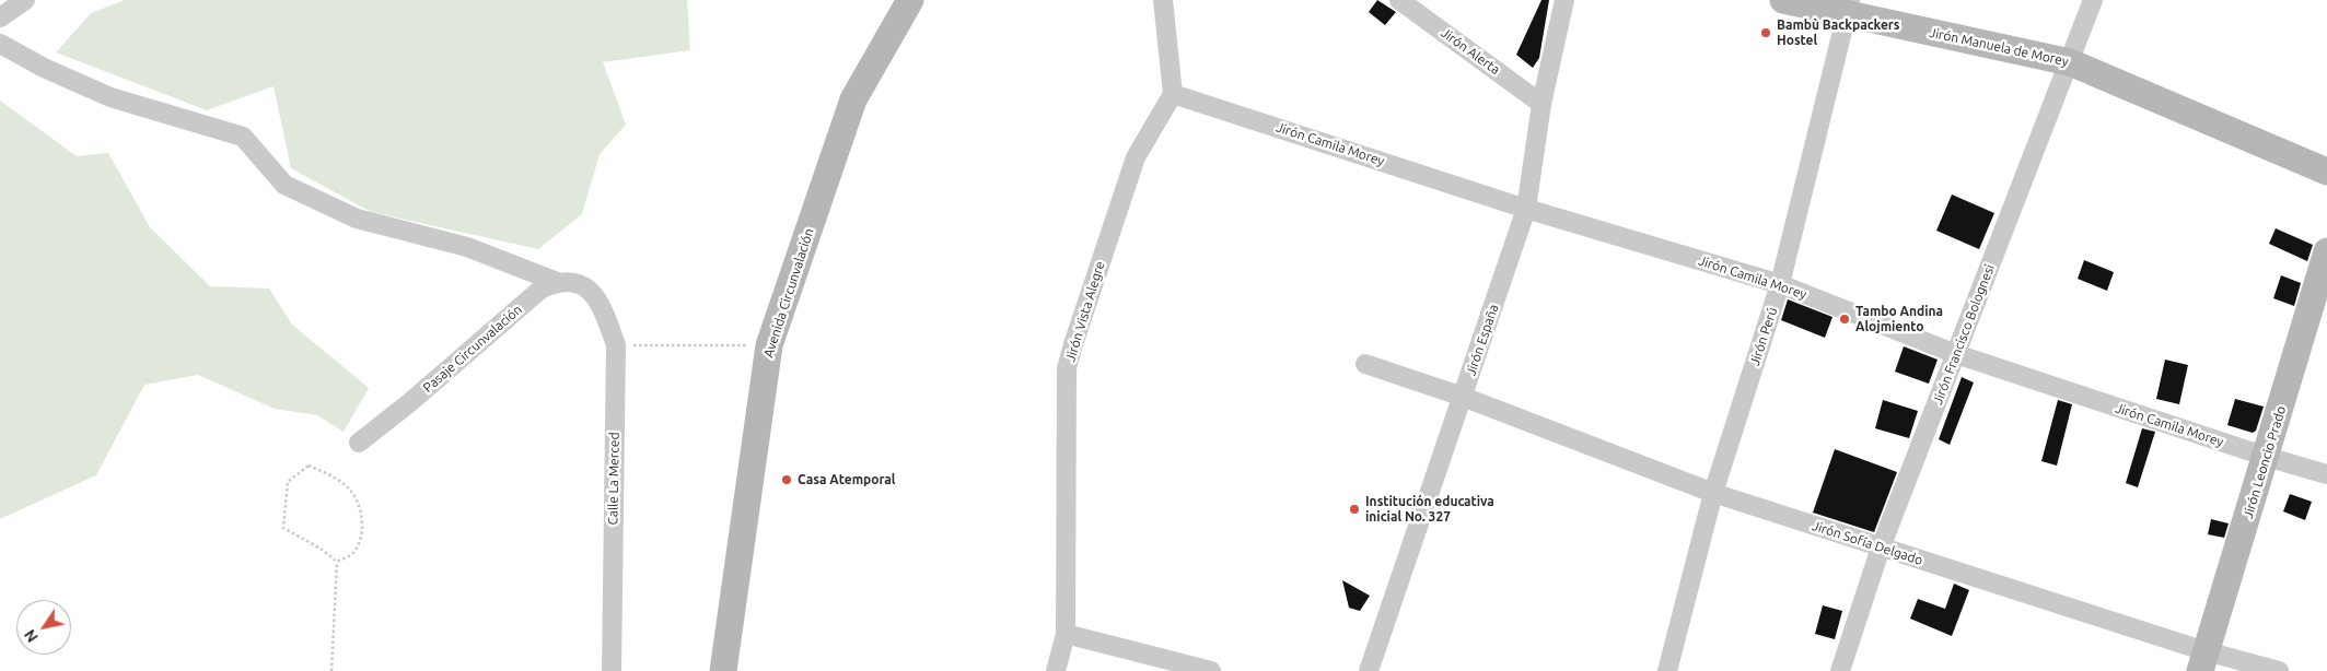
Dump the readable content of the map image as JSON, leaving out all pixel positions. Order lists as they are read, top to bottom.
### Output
{
  "streets": {
    "street": [
      "Jirón Manuela de Morey",
      "Jirón Alerta",
      "Jirón Camila Morey",
      "Avenida Circunvalación",
      "Jirón Vista Alegre",
      "Jirón Francisco Bolognesi",
      "Jirón Perú",
      "Jirón España",
      "Pasaje Circunvalación",
      "Jirón Leoncio Prado",
      "Calle La Merced",
      "Jirón Sofía Delgado"
    ]
  },
  "crossings": [
    ["Jirón Manuela de Morey", "Jirón Francisco Bolognesi"],
    ["Jirón Manuela de Morey", "Jirón Perú"],
    ["Jirón Alerta", "Jirón España"],
    ["Jirón Camila Morey", "Jirón Vista Alegre"],
    ["Jirón Camila Morey", "Jirón Francisco Bolognesi"],
    ["Jirón Camila Morey", "Jirón Perú"],
    ["Jirón Camila Morey", "Jirón España"],
    ["Jirón Camila Morey", "Jirón Leoncio Prado"],
    ["Jirón Francisco Bolognesi", "Jirón Sofía Delgado"],
    ["Jirón Perú", "Jirón Sofía Delgado"],
    ["Jirón España", "Jirón Sofía Delgado"],
    ["Pasaje Circunvalación", "Calle La Merced"],
    ["Jirón Leoncio Prado", "Jirón Sofía Delgado"]
  ],
  "places": [
    "Bambù Backpackers Hostel",
    "Tambo Andina Alojmiento",
    "Casa Atemporal",
    "Institución educativa inicial No. 327"
  ],
  "north": "bottom left"
}
